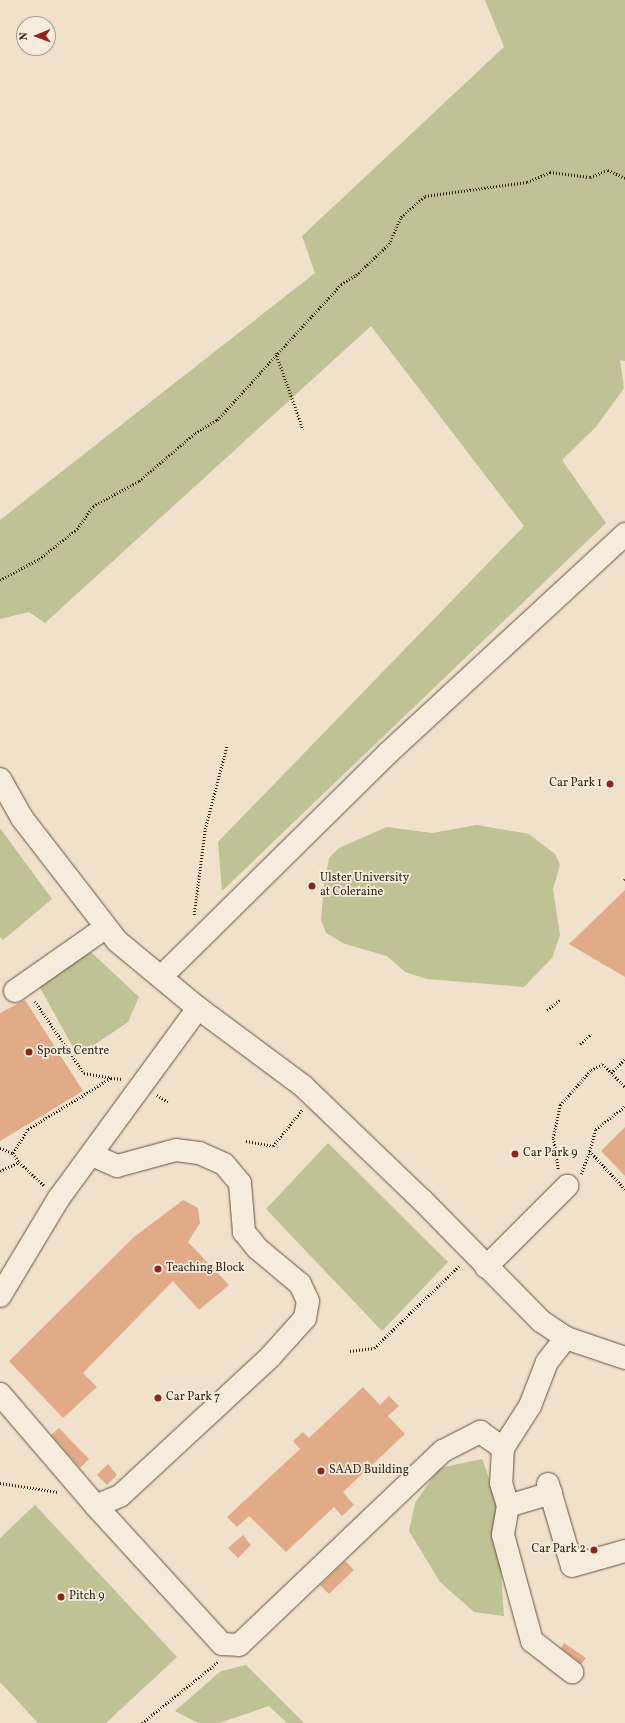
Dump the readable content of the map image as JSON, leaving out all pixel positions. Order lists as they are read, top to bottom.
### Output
{
  "places": [
    "Car Park 1",
    "Ulster University at Coleraine",
    "Sports Centre",
    "Car Park 9",
    "Teaching Block",
    "Car Park 7",
    "SAAD Building",
    "Car Park 2",
    "Pitch 9"
  ],
  "north": "left"
}
